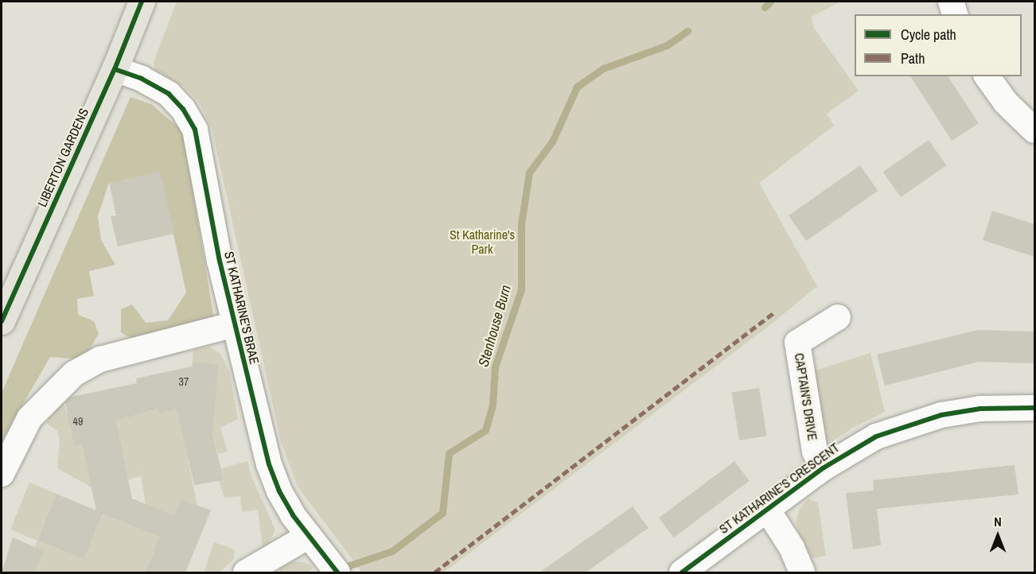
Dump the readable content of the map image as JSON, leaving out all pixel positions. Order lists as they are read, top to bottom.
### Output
{
  "streets": {
    "main road": ["LIBERTON GARDENS"],
    "street": ["ST KATHARINE'S BRAE", "CAPTAIN'S DRIVE", "ST KATHARINE'S CRESCENT"]
  },
  "crossings": [
    ["LIBERTON GARDENS", "ST KATHARINE'S BRAE"],
    ["CAPTAIN'S DRIVE", "ST KATHARINE'S CRESCENT"]
  ],
  "water": ["Stenhouse Burn"],
  "parks": ["St Katharine's Park"],
  "house_numbers": ["37", "49"],
  "legend": ["Cycle path", "Path"],
  "north": "top"
}
